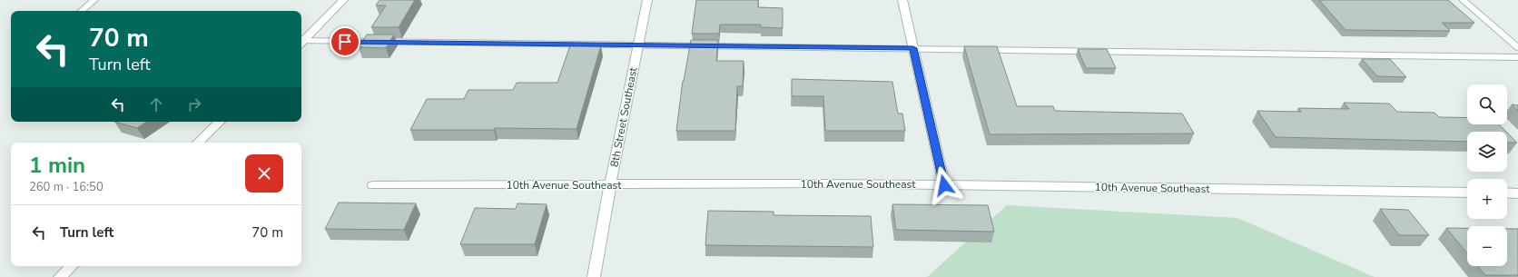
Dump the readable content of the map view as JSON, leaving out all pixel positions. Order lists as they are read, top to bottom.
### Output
{
  "streets": {
    "street": ["8th Street Southeast", "10th Avenue Southeast"]
  },
  "crossings": [
    ["8th Street Southeast", "10th Avenue Southeast"]
  ],
  "page": {
    "turn": ["70 m", "Turn left"],
    "map_buttons": ["+", "−"],
    "heading": ["1 min", "260 m · 16:50"],
    "list": [
      {
        "name": "Turn left",
        "value": "70 m"
      }
    ]
  }
}
